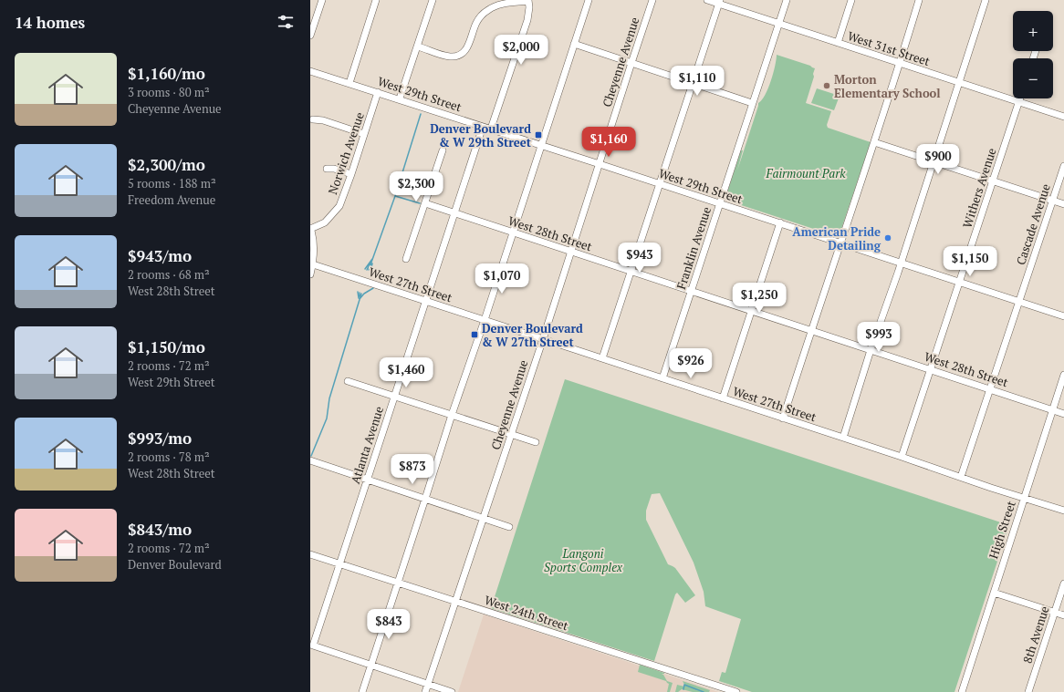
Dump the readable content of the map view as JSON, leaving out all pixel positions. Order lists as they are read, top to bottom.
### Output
{
  "streets": {
    "street": [
      "West 31st Street",
      "Cheyenne Avenue",
      "West 29th Street",
      "Norwich Avenue",
      "Withers Avenue",
      "Cascade Avenue",
      "West 28th Street",
      "Franklin Avenue",
      "West 27th Street",
      "Atlanta Avenue",
      "High Street",
      "West 24th Street",
      "8th Avenue"
    ]
  },
  "crossings": [
    ["West 31st Street", "Withers Avenue"],
    ["West 31st Street", "Franklin Avenue"],
    ["Cheyenne Avenue", "West 29th Street"],
    ["Cheyenne Avenue", "West 28th Street"],
    ["Cheyenne Avenue", "West 27th Street"],
    ["Cheyenne Avenue", "West 24th Street"],
    ["West 29th Street", "Norwich Avenue"],
    ["West 29th Street", "Withers Avenue"],
    ["West 29th Street", "Cascade Avenue"],
    ["West 29th Street", "Franklin Avenue"],
    ["West 29th Street", "Atlanta Avenue"],
    ["Withers Avenue", "West 28th Street"],
    ["Withers Avenue", "West 27th Street"],
    ["Cascade Avenue", "West 28th Street"],
    ["Cascade Avenue", "West 27th Street"],
    ["West 28th Street", "Franklin Avenue"],
    ["West 28th Street", "Atlanta Avenue"],
    ["West 28th Street", "High Street"],
    ["Franklin Avenue", "West 27th Street"],
    ["West 27th Street", "Atlanta Avenue"],
    ["West 27th Street", "High Street"],
    ["Atlanta Avenue", "West 24th Street"]
  ],
  "parks": ["Fairmount Park", "Langoni Sports Complex"],
  "places": {
    "other": ["Morton Elementary School", "American Pride Detailing"],
    "transit": ["Denver Boulevard & W 29th Street", "Denver Boulevard & W 27th Street"]
  },
  "page": {
    "heading": "14 homes",
    "map_buttons": ["+", "−"],
    "price": [
      "$2,000",
      "$1,110",
      "$1,160",
      "$900",
      "$2,300",
      "$943",
      "$1,150",
      "$1,070",
      "$1,250",
      "$993",
      "$926",
      "$1,460",
      "$873",
      "$843"
    ],
    "list": [
      {
        "name": "$1,160/mo",
        "note": "3 rooms · 80 m² · Cheyenne Avenue"
      },
      {
        "name": "$2,300/mo",
        "note": "5 rooms · 188 m² · Freedom Avenue"
      },
      {
        "name": "$943/mo",
        "note": "2 rooms · 68 m² · West 28th Street"
      },
      {
        "name": "$1,150/mo",
        "note": "2 rooms · 72 m² · West 29th Street"
      },
      {
        "name": "$993/mo",
        "note": "2 rooms · 78 m² · West 28th Street"
      },
      {
        "name": "$843/mo",
        "note": "2 rooms · 72 m² · Denver Boulevard"
      }
    ]
  }
}
